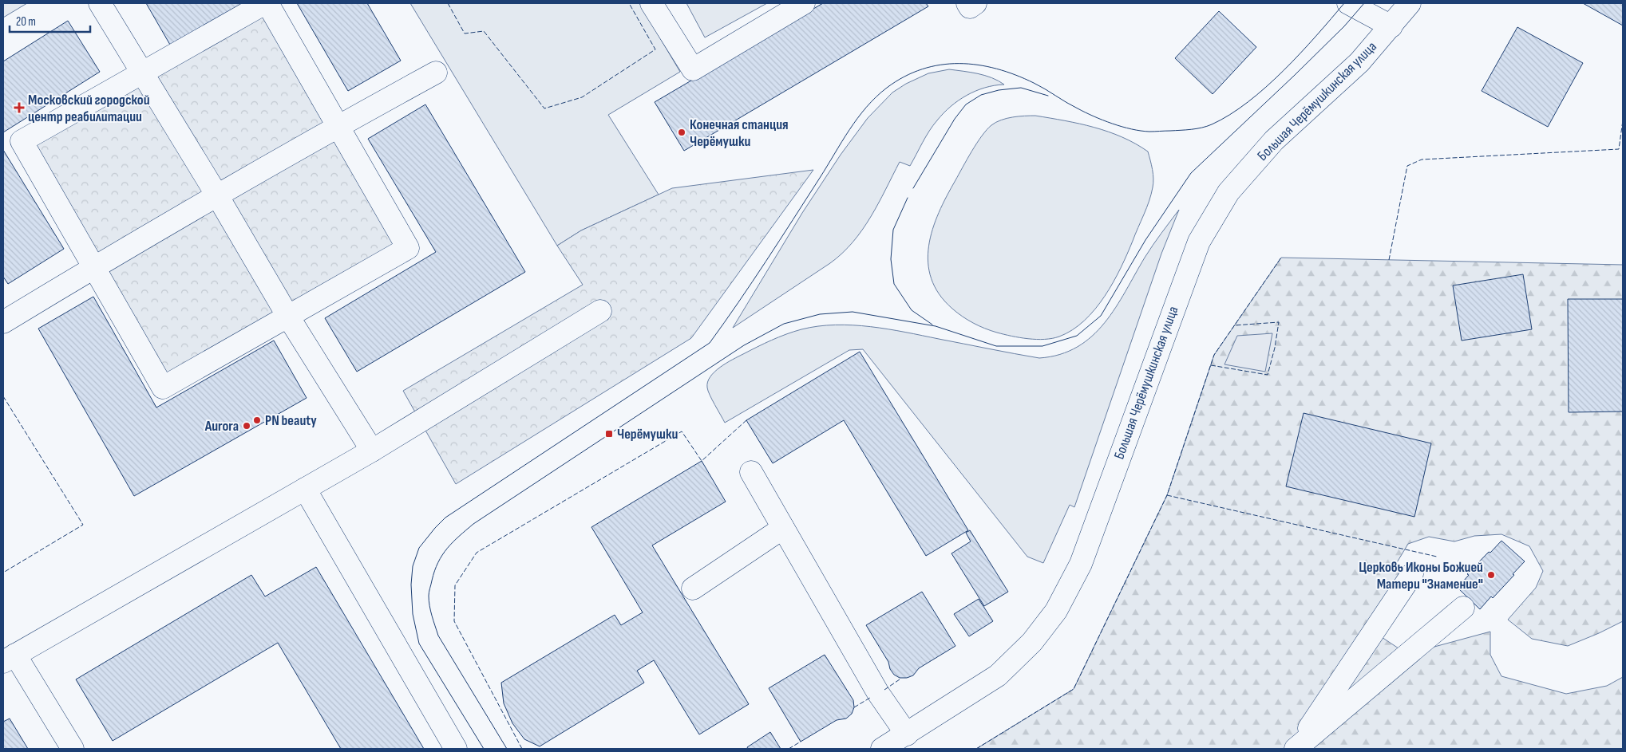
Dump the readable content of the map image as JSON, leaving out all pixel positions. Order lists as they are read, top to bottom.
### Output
{
  "streets": {
    "street": ["Большая Черёмушкинская улица"]
  },
  "places": {
    "health": ["Московский городской центр реабилитации"],
    "other": [
      "Конечная станция Черёмушки",
      "PN beauty",
      "Aurora",
      "Церковь Иконы Божией Матери \"Знамение\""
    ],
    "transit": ["Черёмушки"]
  },
  "scale_bar": "20 m"
}
